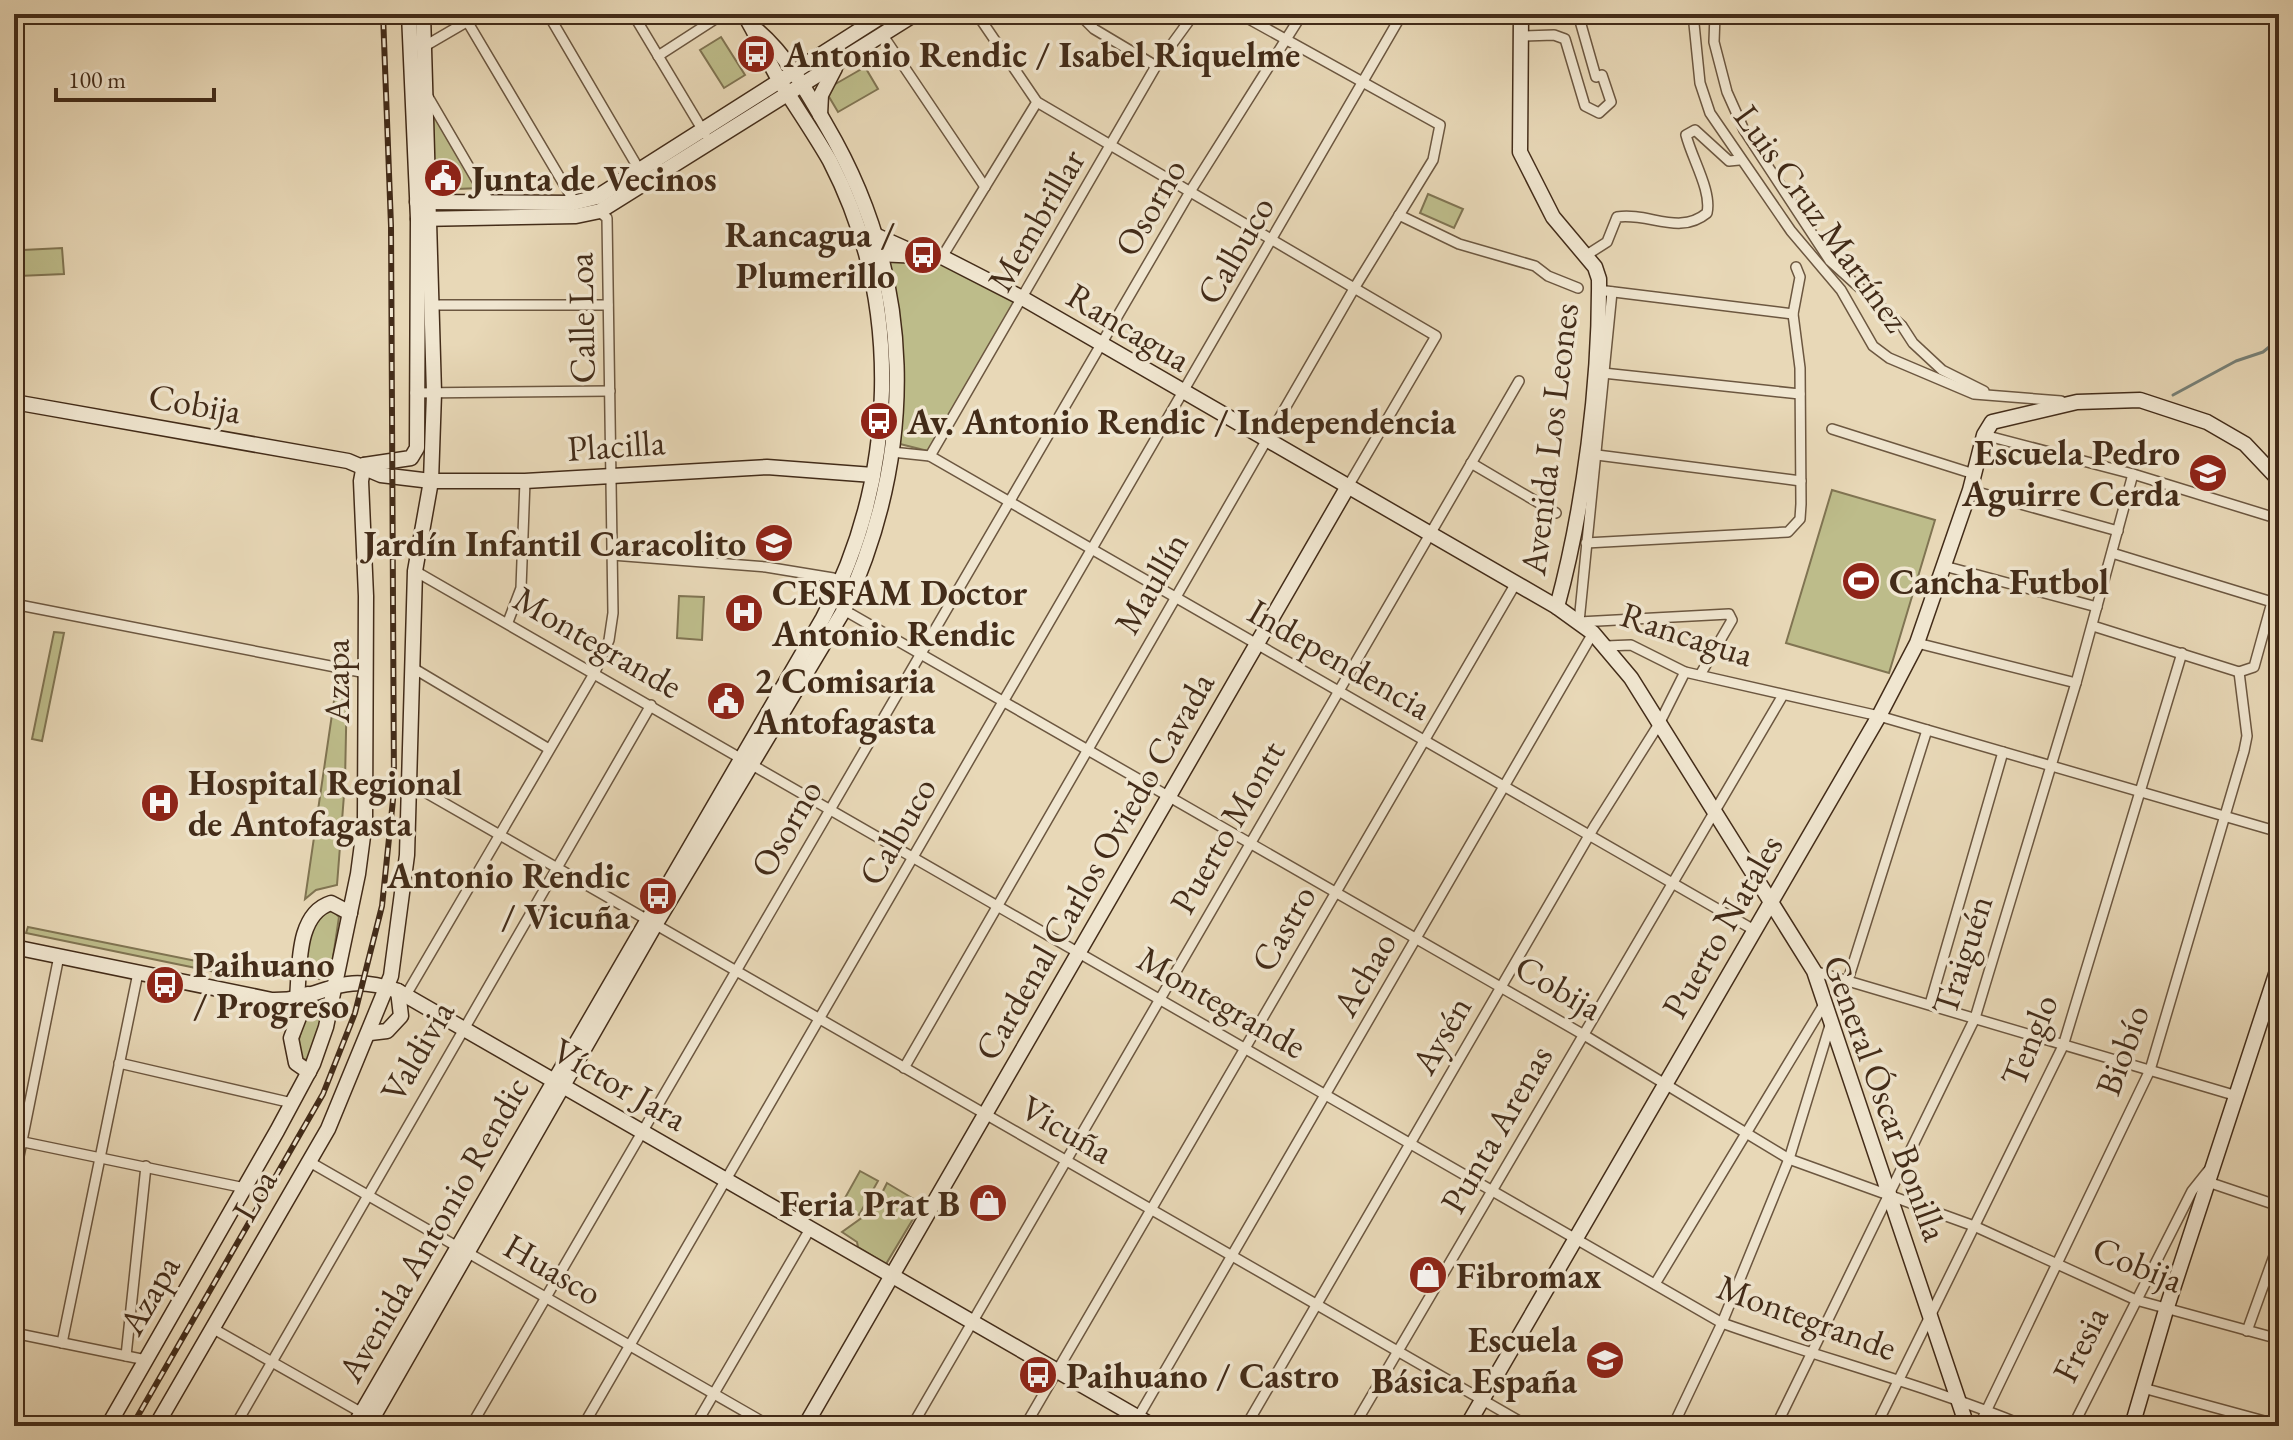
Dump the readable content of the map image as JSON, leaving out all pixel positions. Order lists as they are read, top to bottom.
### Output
{
  "streets": {
    "street": [
      "Osorno",
      "Luis Cruz Martínez",
      "Membrillar",
      "Calbuco",
      "Calle Loa",
      "Rancagua",
      "Cobija",
      "Avenida Los Leones",
      "Placilla",
      "Maullín",
      "Montegrande",
      "Independencia",
      "Azapa",
      "Puerto Montt",
      "Cardenal Carlos Oviedo Cavada",
      "Puerto Natales",
      "Castro",
      "Traiguén",
      "Achao",
      "Aysén",
      "Tenglo",
      "Biobío",
      "Valdivia",
      "Víctor Jara",
      "General Óscar Bonilla",
      "Vicuña",
      "Punta Arenas",
      "Loa",
      "Avenida Antonio Rendic",
      "Huasco",
      "Fresia"
    ]
  },
  "crossings": [
    ["Osorno", "Rancagua"],
    ["Osorno", "Cobija"],
    ["Osorno", "Montegrande"],
    ["Osorno", "Independencia"],
    ["Osorno", "Víctor Jara"],
    ["Osorno", "Vicuña"],
    ["Osorno", "Huasco"],
    ["Membrillar", "Rancagua"],
    ["Membrillar", "Independencia"],
    ["Calbuco", "Rancagua"],
    ["Calbuco", "Cobija"],
    ["Calbuco", "Maullín"],
    ["Calbuco", "Montegrande"],
    ["Calbuco", "Independencia"],
    ["Calbuco", "Víctor Jara"],
    ["Calbuco", "Vicuña"],
    ["Calbuco", "Huasco"],
    ["Calle Loa", "Placilla"],
    ["Calle Loa", "Montegrande"],
    ["Calle Loa", "Víctor Jara"],
    ["Calle Loa", "Vicuña"],
    ["Calle Loa", "Loa"],
    ["Rancagua", "Avenida Los Leones"],
    ["Rancagua", "Maullín"],
    ["Rancagua", "Puerto Montt"],
    ["Rancagua", "Cardenal Carlos Oviedo Cavada"],
    ["Rancagua", "Puerto Natales"],
    ["Rancagua", "Castro"],
    ["Rancagua", "Traiguén"],
    ["Rancagua", "Achao"],
    ["Rancagua", "Aysén"],
    ["Rancagua", "Tenglo"],
    ["Rancagua", "Biobío"],
    ["Rancagua", "General Óscar Bonilla"],
    ["Rancagua", "Punta Arenas"],
    ["Rancagua", "Avenida Antonio Rendic"],
    ["Cobija", "Placilla"],
    ["Cobija", "Maullín"],
    ["Cobija", "Azapa"],
    ["Cobija", "Puerto Montt"],
    ["Cobija", "Cardenal Carlos Oviedo Cavada"],
    ["Cobija", "Puerto Natales"],
    ["Cobija", "Castro"],
    ["Cobija", "Traiguén"],
    ["Cobija", "Achao"],
    ["Cobija", "Aysén"],
    ["Cobija", "Tenglo"],
    ["Cobija", "Biobío"],
    ["Cobija", "General Óscar Bonilla"],
    ["Cobija", "Punta Arenas"],
    ["Cobija", "Avenida Antonio Rendic"],
    ["Cobija", "Fresia"],
    ["Placilla", "Azapa"],
    ["Placilla", "Avenida Antonio Rendic"],
    ["Maullín", "Montegrande"],
    ["Maullín", "Independencia"],
    ["Maullín", "Cardenal Carlos Oviedo Cavada"],
    ["Maullín", "Vicuña"],
    ["Montegrande", "Puerto Montt"],
    ["Montegrande", "Cardenal Carlos Oviedo Cavada"],
    ["Montegrande", "Puerto Natales"],
    ["Montegrande", "Castro"],
    ["Montegrande", "Traiguén"],
    ["Montegrande", "Achao"],
    ["Montegrande", "Aysén"],
    ["Montegrande", "Tenglo"],
    ["Montegrande", "Biobío"],
    ["Montegrande", "Valdivia"],
    ["Montegrande", "General Óscar Bonilla"],
    ["Montegrande", "Punta Arenas"],
    ["Montegrande", "Avenida Antonio Rendic"],
    ["Independencia", "Puerto Montt"],
    ["Independencia", "Cardenal Carlos Oviedo Cavada"],
    ["Independencia", "Puerto Natales"],
    ["Independencia", "Castro"],
    ["Independencia", "Achao"],
    ["Independencia", "Aysén"],
    ["Independencia", "Punta Arenas"],
    ["Independencia", "Avenida Antonio Rendic"],
    ["Azapa", "Víctor Jara"],
    ["Puerto Montt", "Víctor Jara"],
    ["Puerto Montt", "Vicuña"],
    ["Cardenal Carlos Oviedo Cavada", "Víctor Jara"],
    ["Cardenal Carlos Oviedo Cavada", "Vicuña"],
    ["Puerto Natales", "General Óscar Bonilla"],
    ["Puerto Natales", "Vicuña"],
    ["Castro", "Víctor Jara"],
    ["Castro", "Vicuña"],
    ["Traiguén", "General Óscar Bonilla"],
    ["Achao", "Víctor Jara"],
    ["Achao", "Vicuña"],
    ["Aysén", "General Óscar Bonilla"],
    ["Aysén", "Vicuña"],
    ["Tenglo", "General Óscar Bonilla"],
    ["Valdivia", "Víctor Jara"],
    ["Valdivia", "Vicuña"],
    ["Valdivia", "Huasco"],
    ["Víctor Jara", "Loa"],
    ["Víctor Jara", "Avenida Antonio Rendic"],
    ["General Óscar Bonilla", "Punta Arenas"],
    ["Vicuña", "Punta Arenas"],
    ["Vicuña", "Avenida Antonio Rendic"],
    ["Loa", "Huasco"],
    ["Avenida Antonio Rendic", "Huasco"]
  ],
  "places": {
    "bus stop": [
      "Antonio Rendic / Isabel Riquelme",
      "Rancagua / Plumerillo",
      "Av. Antonio Rendic / Independencia",
      "Antonio Rendic / Vicuña",
      "Paihuano / Progreso",
      "Paihuano / Castro"
    ],
    "public building": ["Junta de Vecinos", "2 Comisaria Antofagasta"],
    "school or university": ["Escuela Pedro Aguirre Cerda", "Jardín Infantil Caracolito", "Escuela Básica España"],
    "sports": ["Cancha Futbol"],
    "hospital": ["CESFAM Doctor Antonio Rendic", "Hospital Regional de Antofagasta"],
    "shop": ["Feria Prat B", "Fibromax"]
  },
  "scale_bar": "100 m"
}
